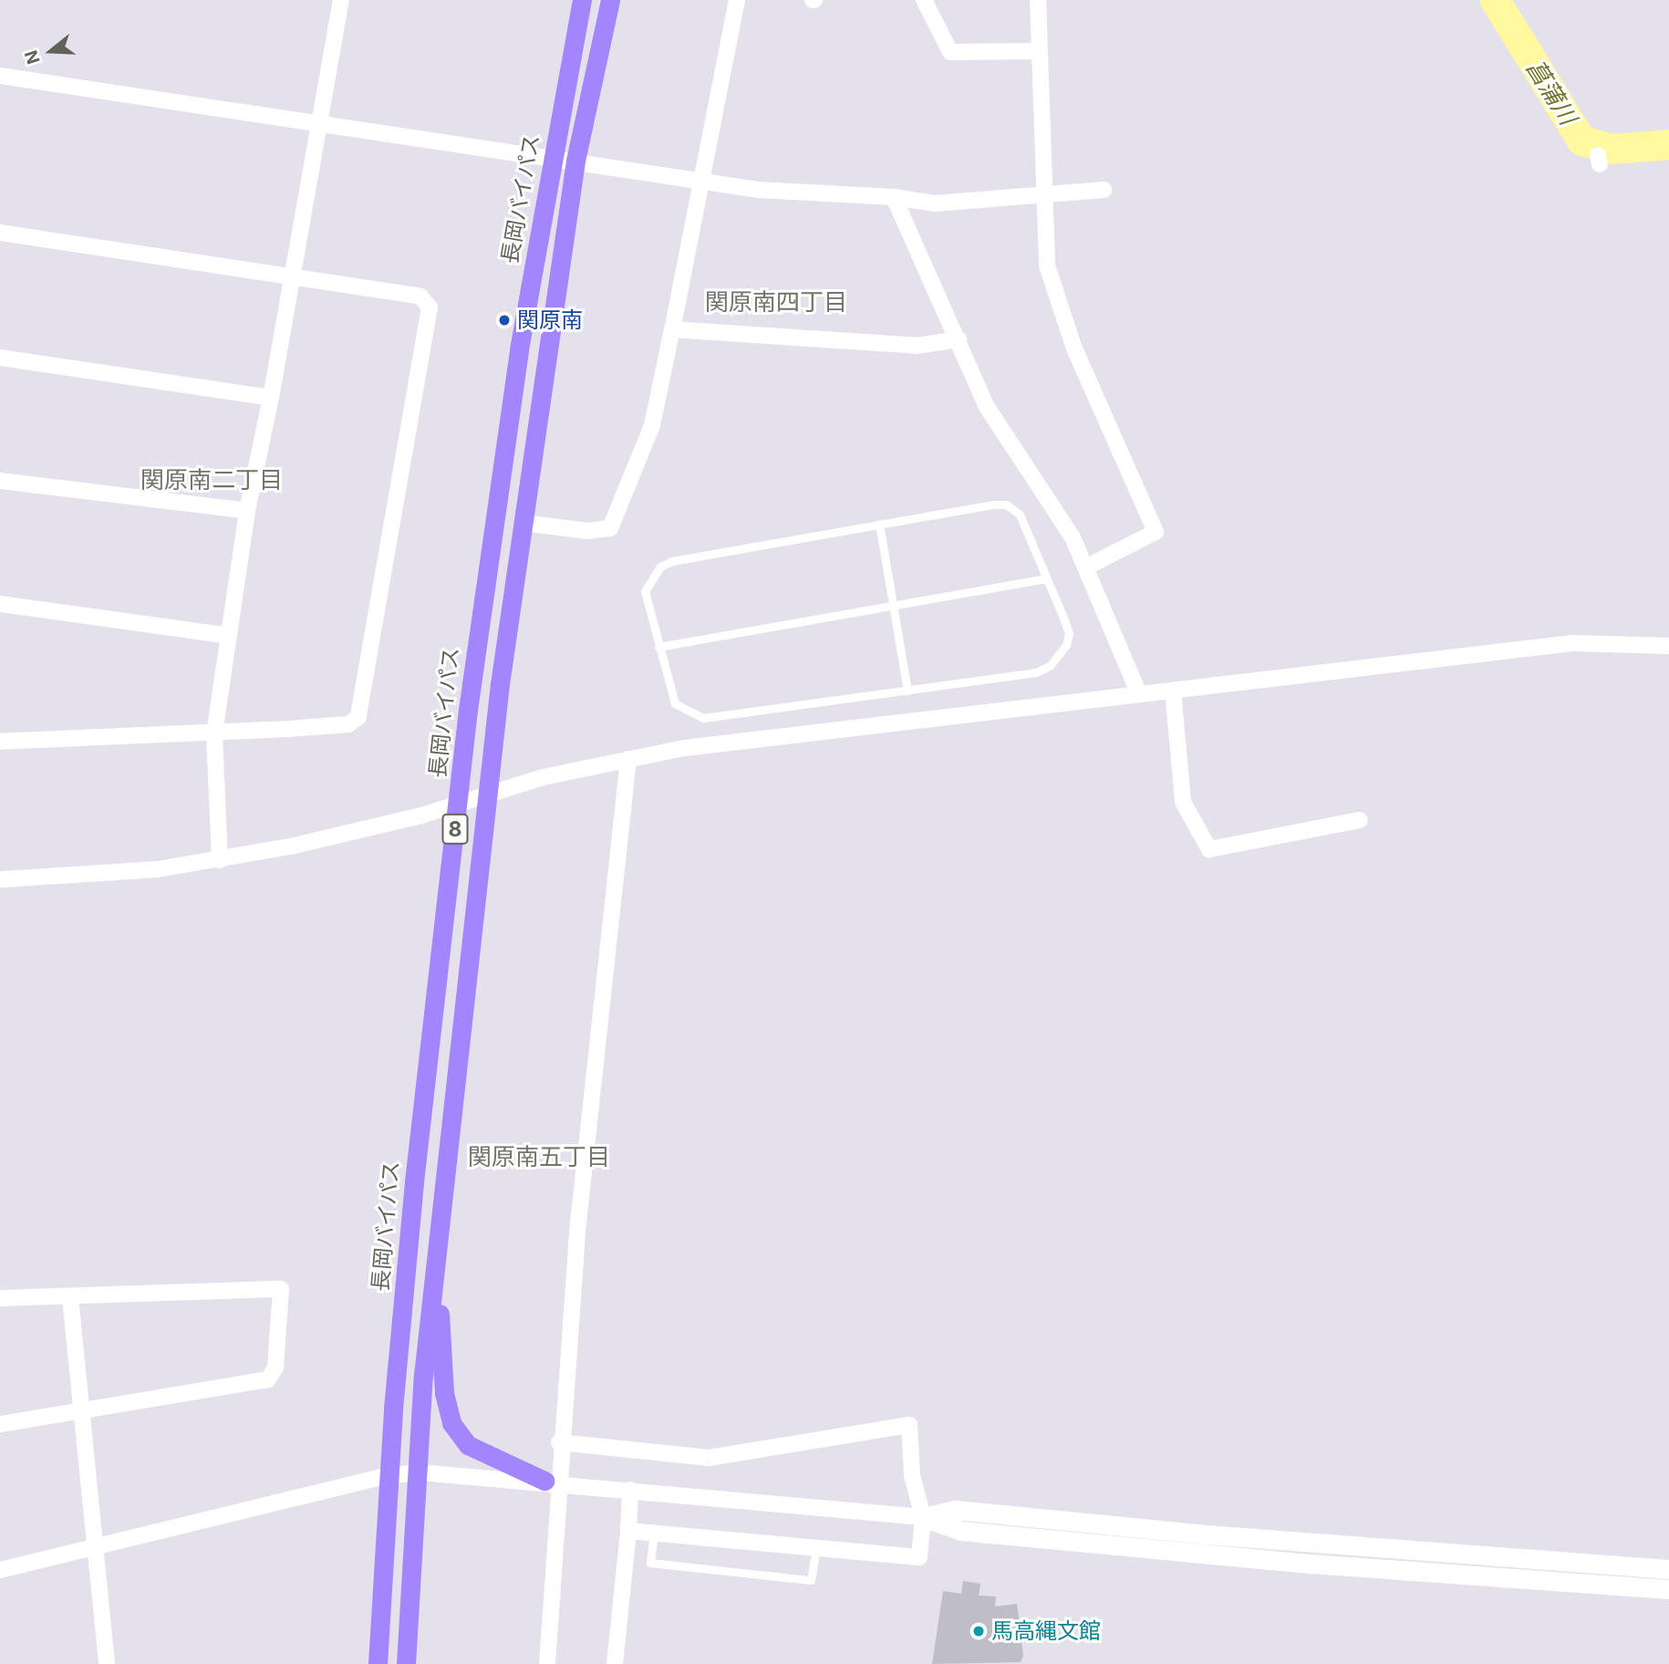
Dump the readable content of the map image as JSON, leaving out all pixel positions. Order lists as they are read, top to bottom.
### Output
{
  "streets": {
    "highway": ["長岡バイパス", "8"]
  },
  "districts": ["関原南四丁目", "関原南二丁目", "関原南五丁目"],
  "water": ["菖蒲川"],
  "places": ["関原南", "馬高縄文館"],
  "north": "left"
}
